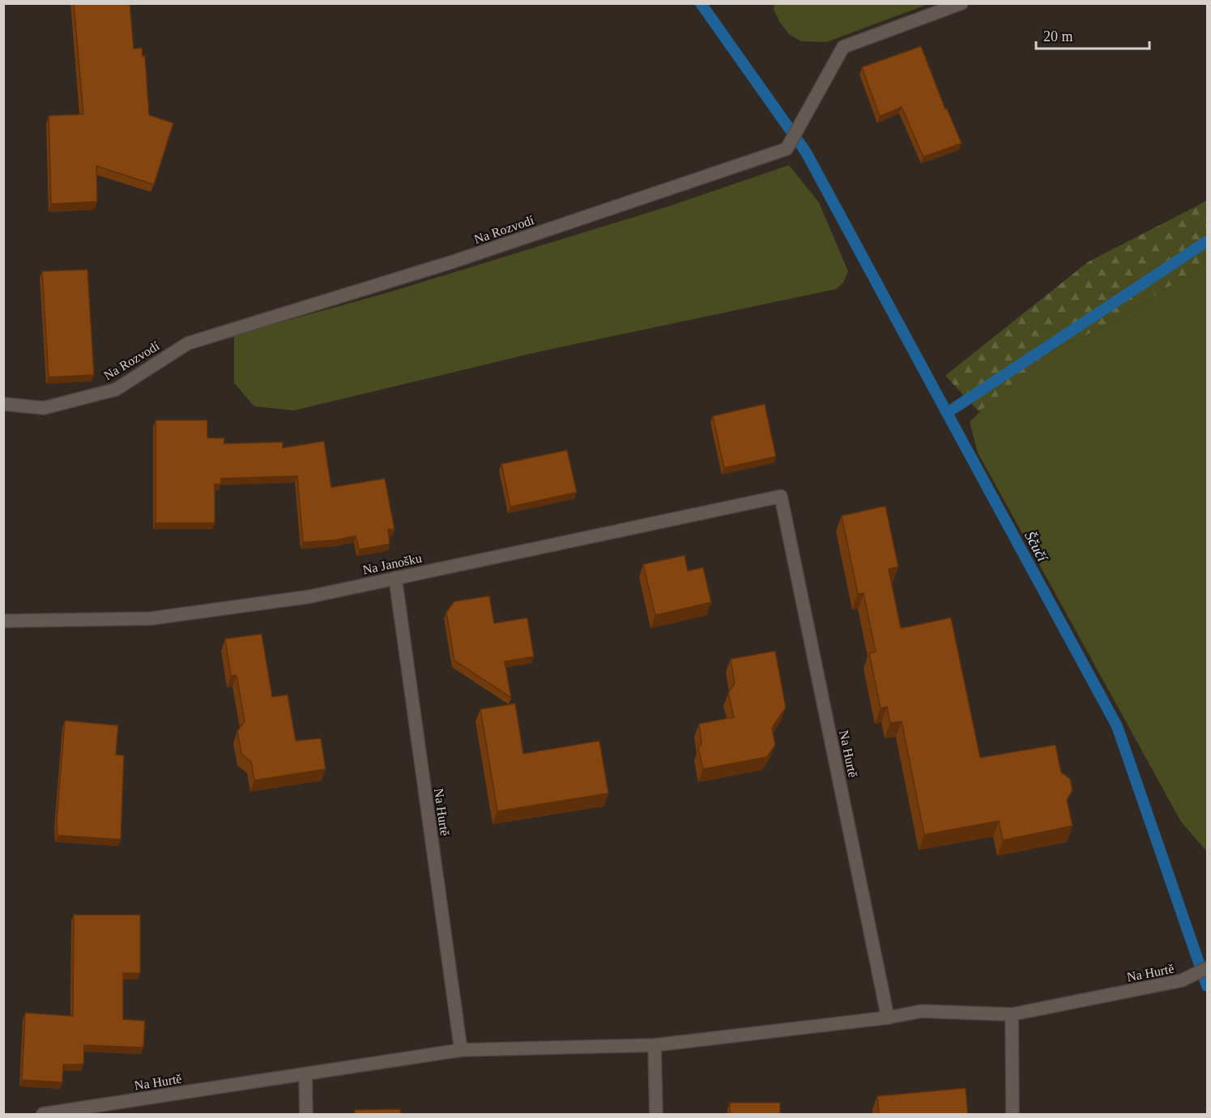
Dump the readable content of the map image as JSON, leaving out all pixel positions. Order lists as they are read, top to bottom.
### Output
{
  "streets": {
    "street": ["Na Rozvodí", "Na Janošku", "Na Hurtě"]
  },
  "crossings": [
    ["Na Janošku", "Na Hurtě"]
  ],
  "water": ["Ščučí"],
  "scale_bar": "20 m"
}
